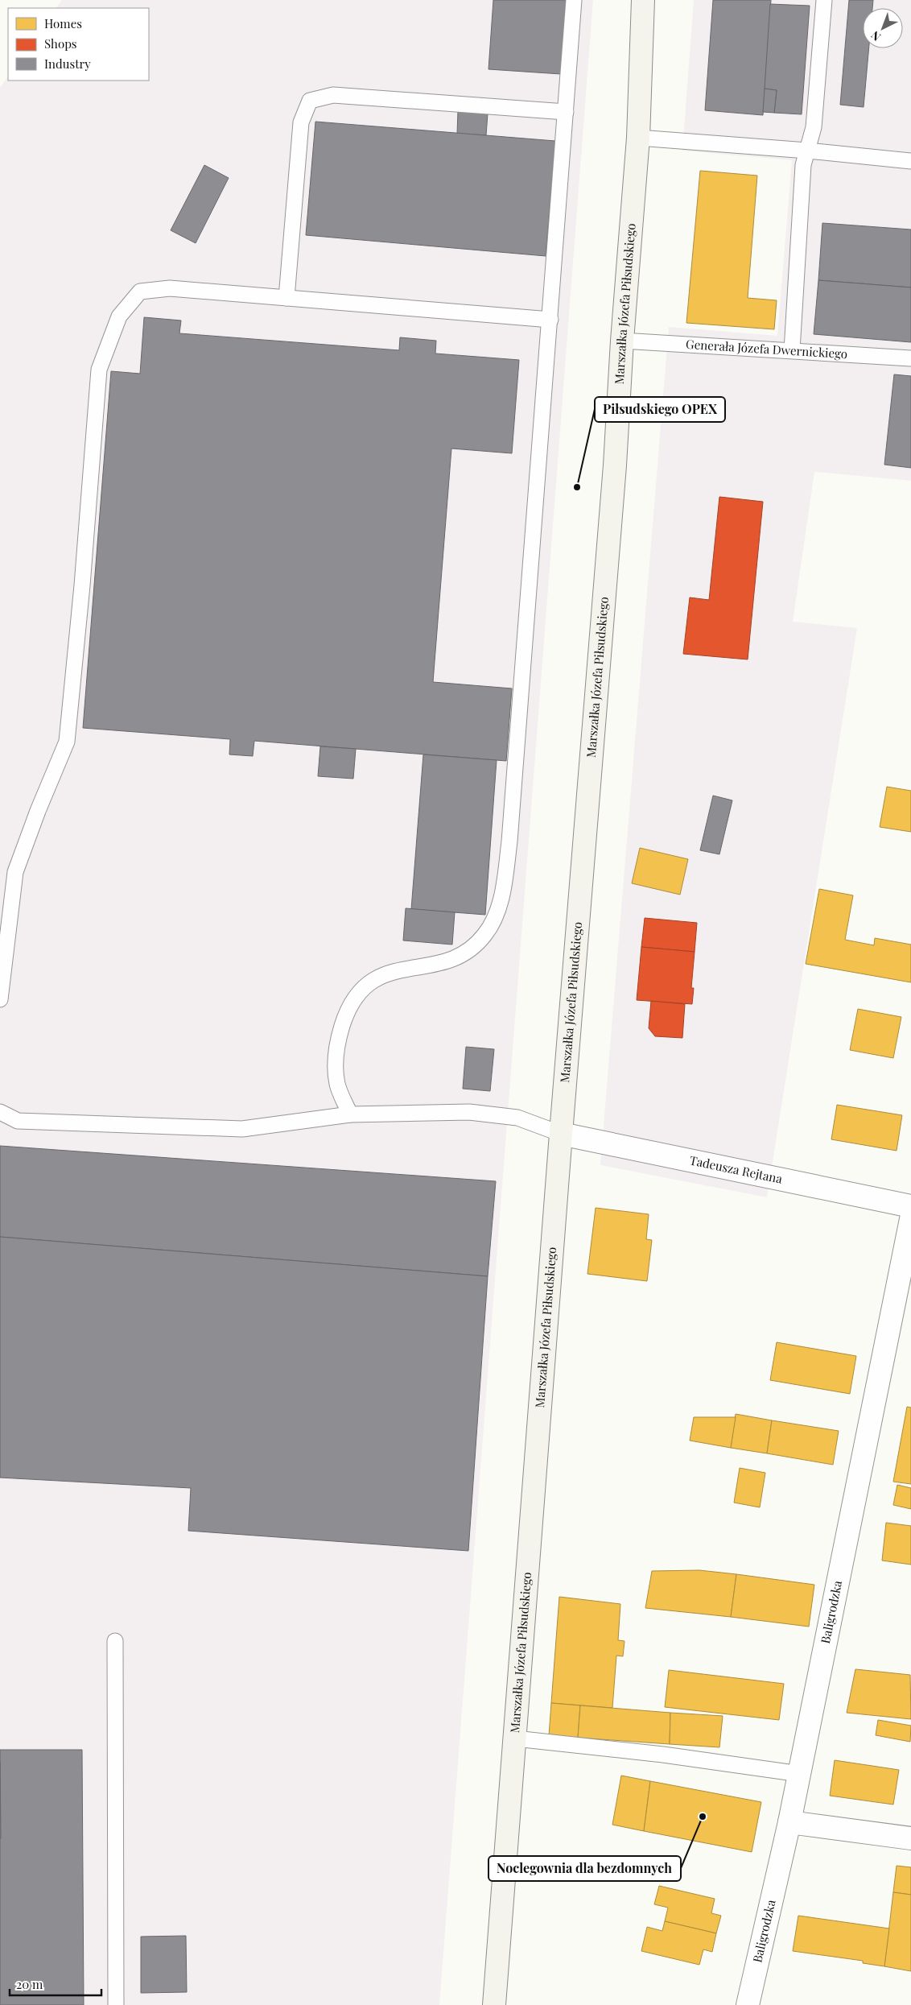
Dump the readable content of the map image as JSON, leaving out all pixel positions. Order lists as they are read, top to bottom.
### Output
{
  "streets": {
    "main road": ["Marszałka Józefa Piłsudskiego"],
    "street": ["Tadeusza Rejtana", "Baligrodzka"],
    "lane": ["Generała Józefa Dwernickiego"]
  },
  "crossings": [
    ["Marszałka Józefa Piłsudskiego", "Generała Józefa Dwernickiego"],
    ["Marszałka Józefa Piłsudskiego", "Tadeusza Rejtana"]
  ],
  "places": ["Piłsudskiego OPEX", "Noclegownia dla bezdomnych"],
  "legend": ["Homes", "Shops", "Industry"],
  "scale_bar": "20 m",
  "north": "bottom left"
}
